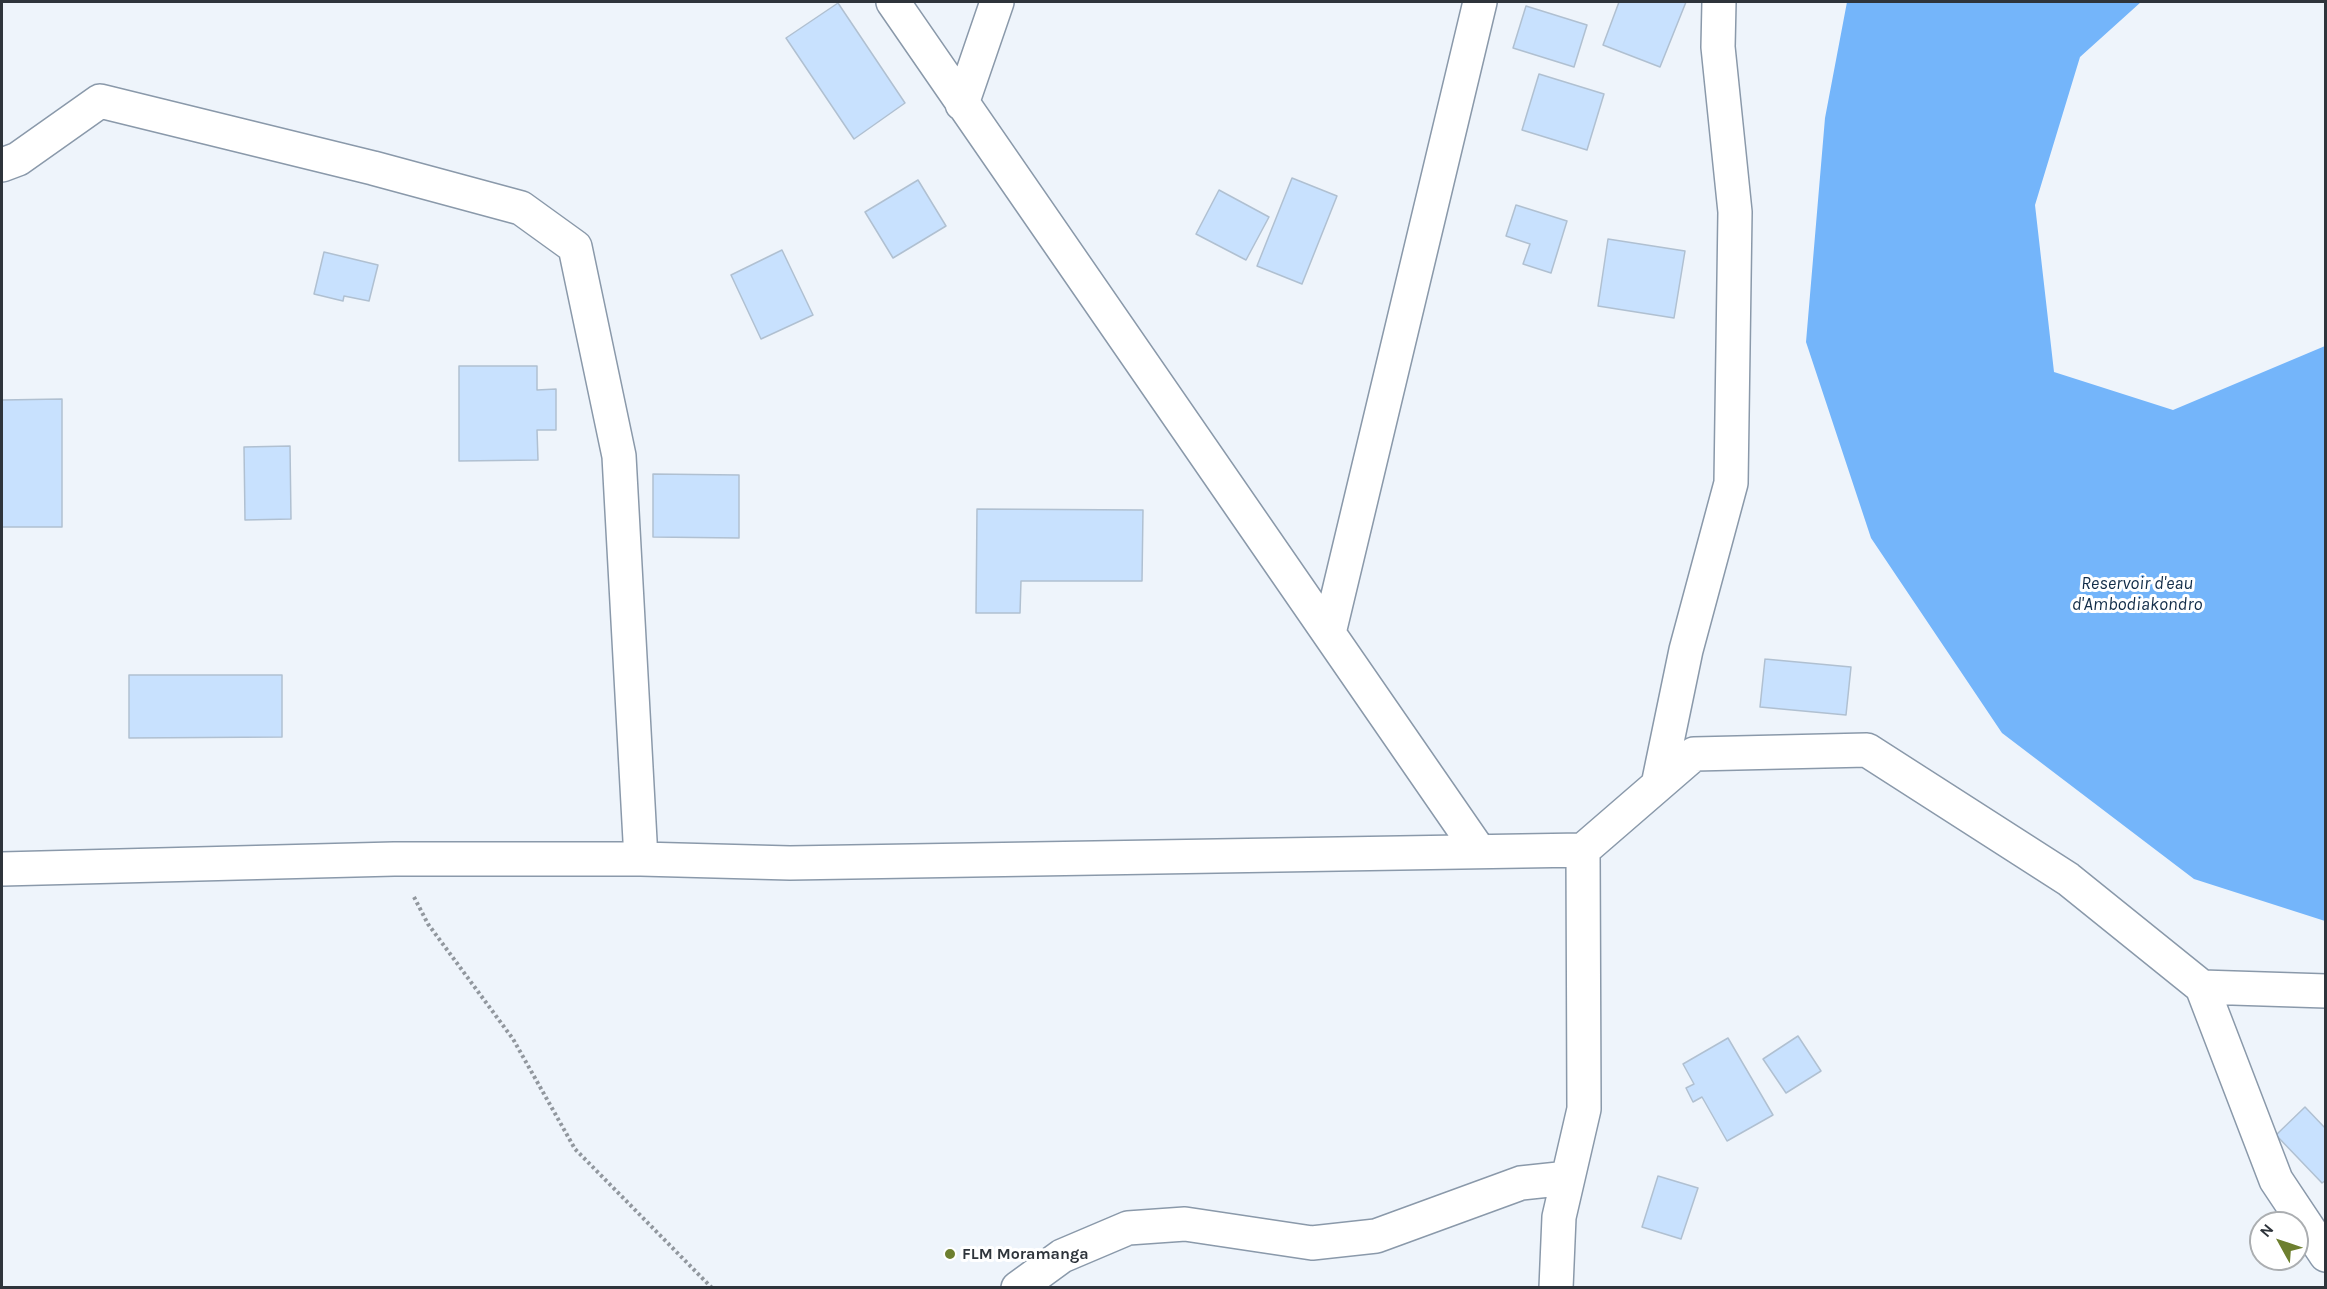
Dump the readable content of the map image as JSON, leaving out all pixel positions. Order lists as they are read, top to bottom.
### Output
{
  "water": ["Reservoir d'eau d'Ambodiakondro"],
  "places": ["FLM Moramanga"],
  "north": "top left"
}
